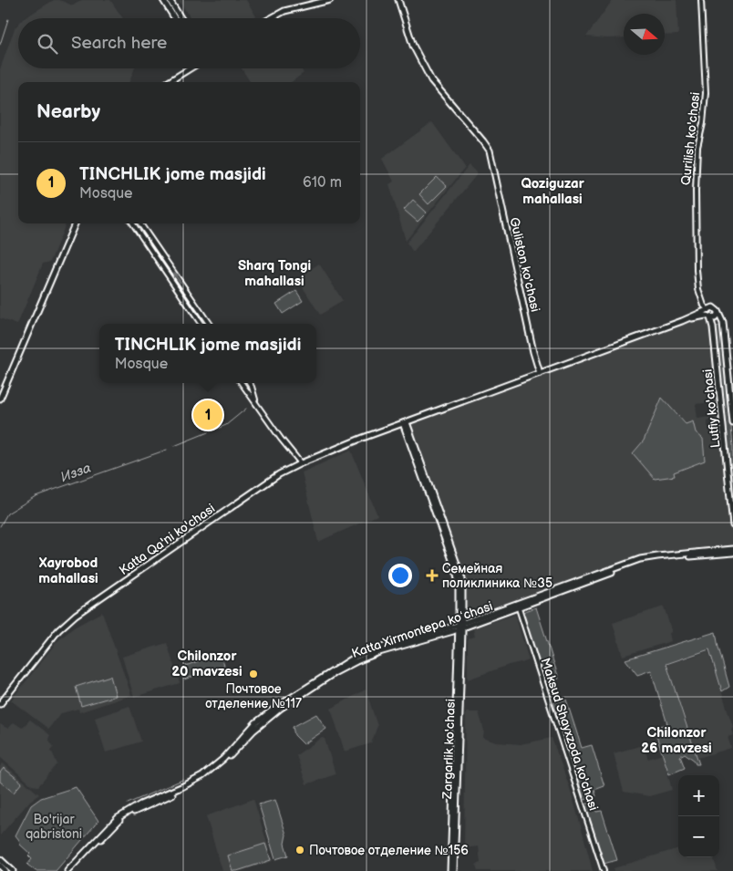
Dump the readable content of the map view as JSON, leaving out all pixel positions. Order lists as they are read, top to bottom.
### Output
{
  "streets": {
    "main road": [
      "Guliston ko'chasi",
      "Lutfiy ko'chasi",
      "Katta Qa'ni ko'chasi",
      "Katta Xirmontepa koʻchasi",
      "Zargarlik ko'chasi"
    ],
    "street": ["Qurilish ko'chasi", "Maksud Shayxzoda ko'chasi"]
  },
  "crossings": [
    ["Qurilish ko'chasi", "Lutfiy ko'chasi"],
    ["Guliston ko'chasi", "Katta Qa'ni ko'chasi"],
    ["Katta Qa'ni ko'chasi", "Zargarlik ko'chasi"],
    ["Katta Xirmontepa koʻchasi", "Maksud Shayxzoda ko'chasi"],
    ["Katta Xirmontepa koʻchasi", "Zargarlik ko'chasi"]
  ],
  "districts": [
    "Qoziguzar mahallasi",
    "Sharq Tongi mahallasi",
    "Xayrobod mahallasi",
    "Chilonzor 20 mavzesi",
    "Chilonzor 26 mavzesi"
  ],
  "water": ["Изза"],
  "parks": ["Bo'rijar qabristoni"],
  "places": {
    "health": ["Семейная поликлиника №35"],
    "other": ["Почтовое отделение №117", "Почтовое отделение №156"]
  },
  "north": "right",
  "page": {
    "search": "Search here",
    "heading": "Nearby",
    "list": [
      {
        "mark": "1",
        "name": "TINCHLIK jome masjidi",
        "note": "Mosque",
        "value": "610 m"
      }
    ],
    "popup": ["TINCHLIK jome masjidi", "Mosque"],
    "pins": "1",
    "map_buttons": ["+", "−"]
  }
}
